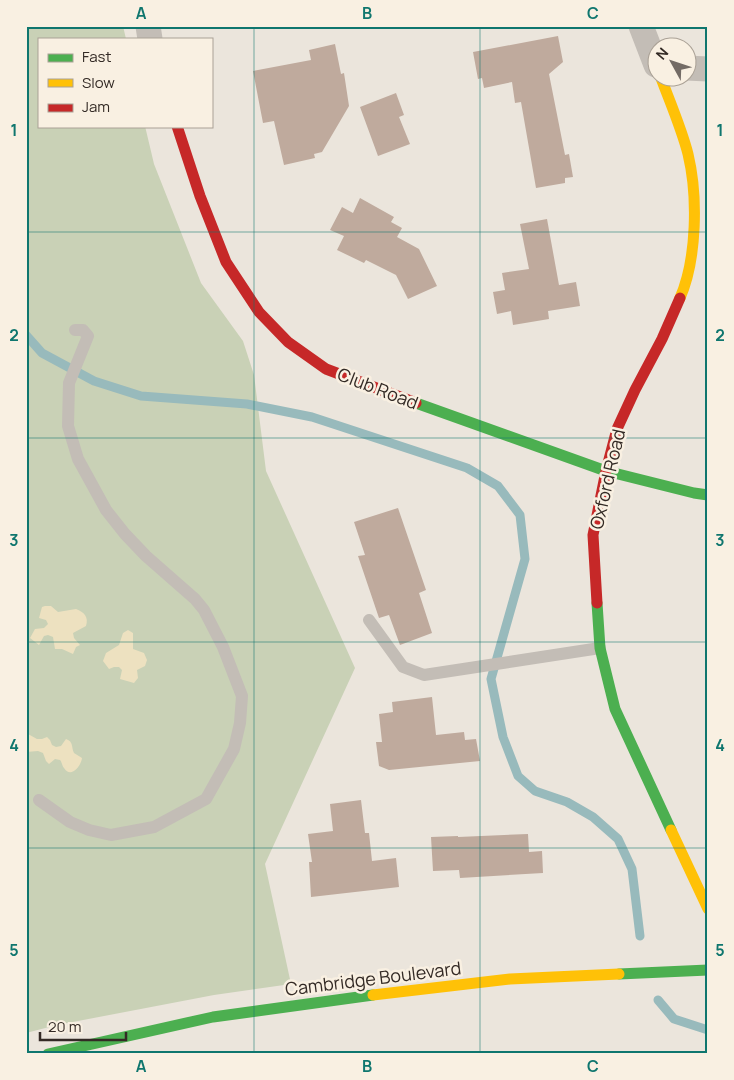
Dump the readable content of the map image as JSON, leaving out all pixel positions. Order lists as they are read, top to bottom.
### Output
{
  "streets": {
    "street": ["Club Road", "Oxford Road", "Cambridge Boulevard"]
  },
  "crossings": [
    ["Club Road", "Oxford Road"]
  ],
  "legend": ["Fast", "Slow", "Jam"],
  "scale_bar": "20 m",
  "north": "top left",
  "grid": {
    "columns": ["A", "B", "C"],
    "rows": [
      "1",
      "2",
      "3",
      "4",
      "5"
    ]
  }
}
